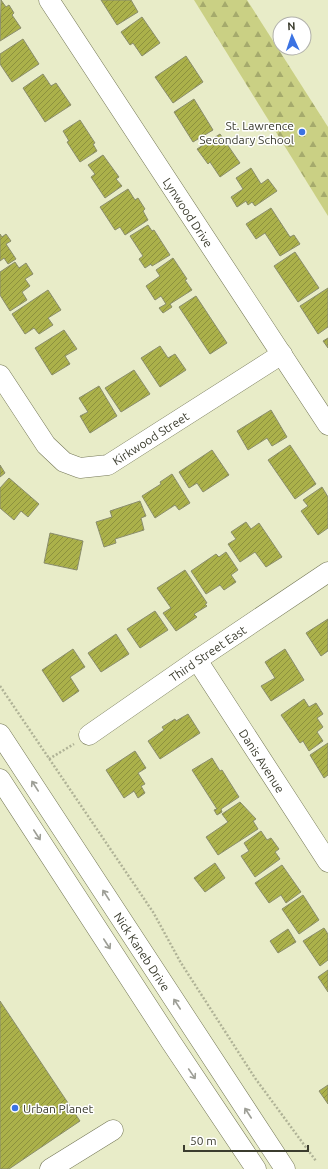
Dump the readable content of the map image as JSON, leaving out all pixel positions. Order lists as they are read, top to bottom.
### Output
{
  "streets": {
    "street": [
      "Lynwood Drive",
      "Kirkwood Street",
      "Third Street East",
      "Danis Avenue",
      "Nick Kaneb Drive"
    ]
  },
  "crossings": [
    ["Lynwood Drive", "Kirkwood Street"],
    ["Third Street East", "Danis Avenue"]
  ],
  "places": ["St. Lawrence Secondary School", "Urban Planet"],
  "scale_bar": "50 m",
  "north": "top"
}
